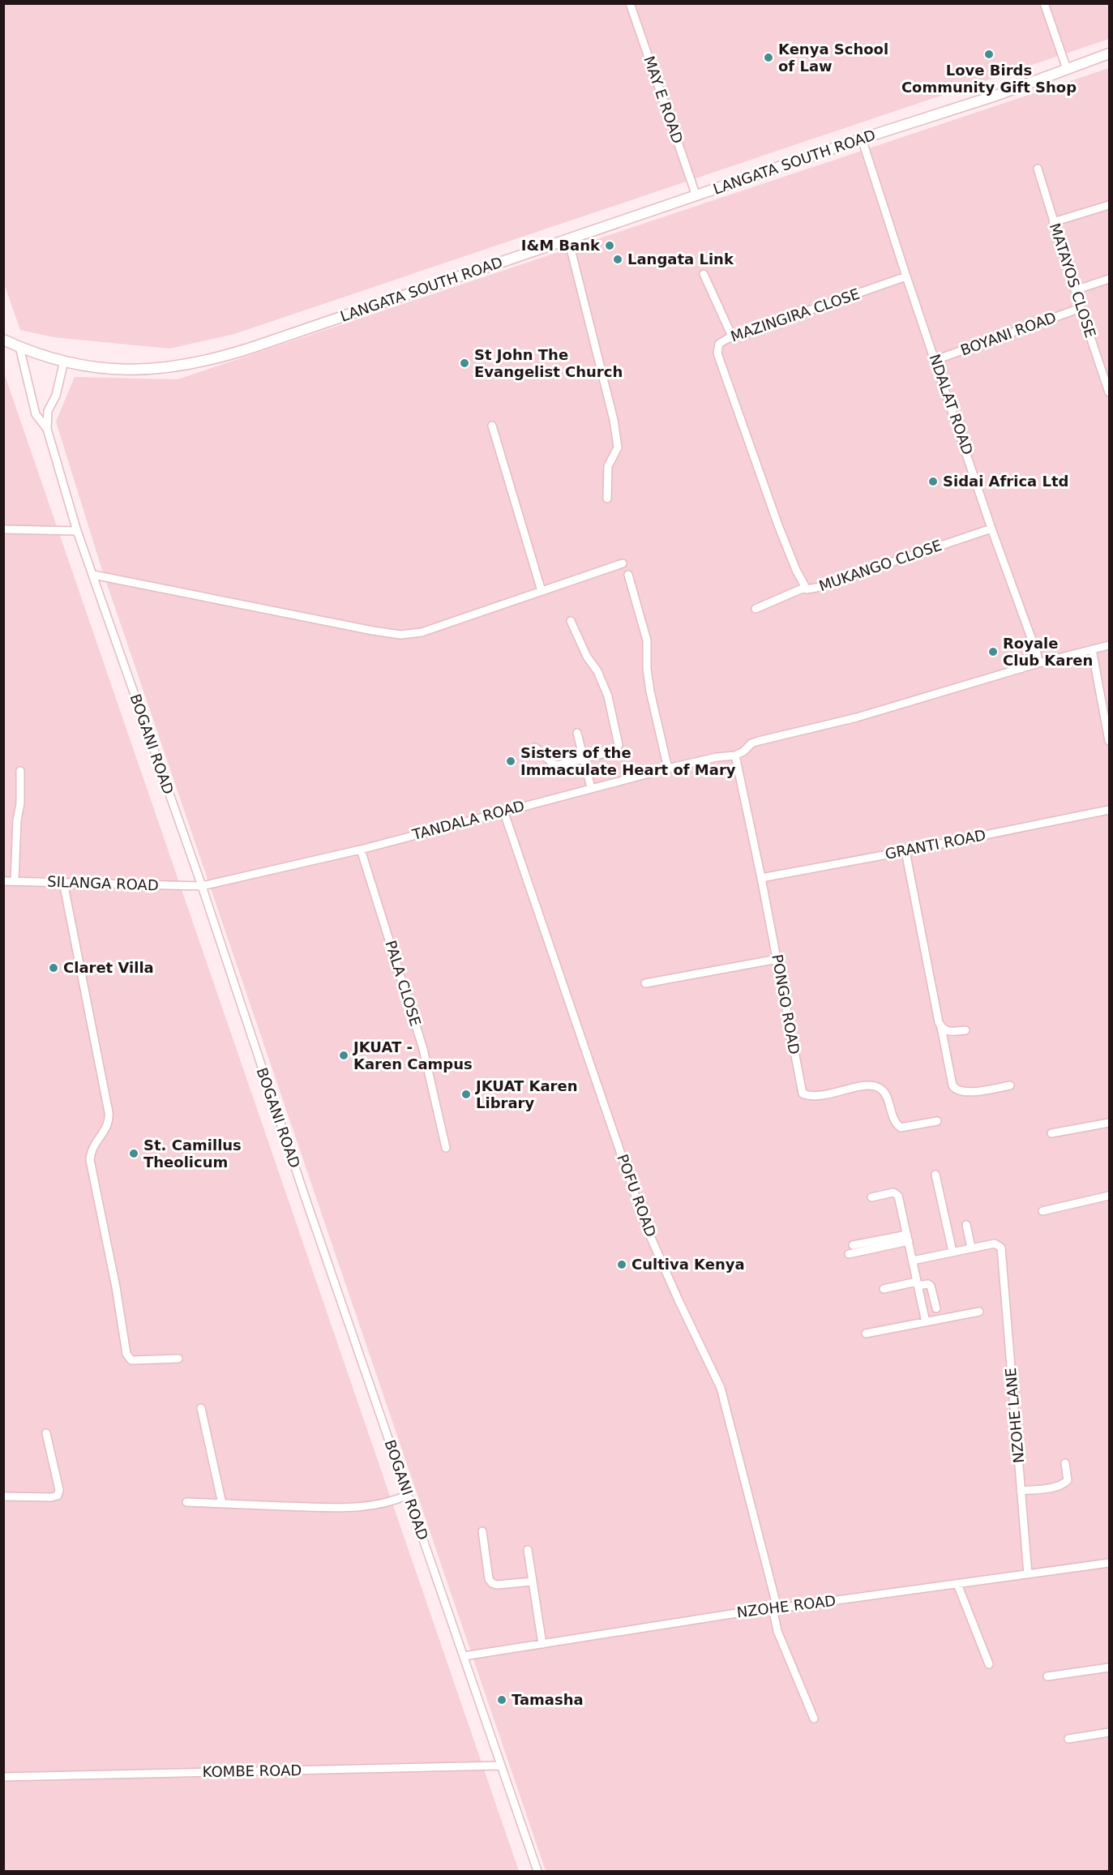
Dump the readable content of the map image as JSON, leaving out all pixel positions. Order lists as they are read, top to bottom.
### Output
{
  "streets": {
    "street": [
      "MAY E ROAD",
      "LANGATA SOUTH ROAD",
      "MATAYOS CLOSE",
      "MAZINGIRA CLOSE",
      "BOYANI ROAD",
      "NDALAT ROAD",
      "MUKANGO CLOSE",
      "BOGANI ROAD",
      "TANDALA ROAD",
      "GRANTI ROAD",
      "SILANGA ROAD",
      "PALA CLOSE",
      "PONGO ROAD",
      "POFU ROAD",
      "NZOHE LANE",
      "NZOHE ROAD",
      "KOMBE ROAD"
    ]
  },
  "crossings": [
    ["MAY E ROAD", "LANGATA SOUTH ROAD"],
    ["LANGATA SOUTH ROAD", "NDALAT ROAD"],
    ["LANGATA SOUTH ROAD", "BOGANI ROAD"],
    ["MATAYOS CLOSE", "BOYANI ROAD"],
    ["MAZINGIRA CLOSE", "NDALAT ROAD"],
    ["MAZINGIRA CLOSE", "MUKANGO CLOSE"],
    ["BOYANI ROAD", "NDALAT ROAD"],
    ["NDALAT ROAD", "MUKANGO CLOSE"],
    ["BOGANI ROAD", "TANDALA ROAD"],
    ["BOGANI ROAD", "SILANGA ROAD"],
    ["BOGANI ROAD", "NZOHE ROAD"],
    ["BOGANI ROAD", "KOMBE ROAD"],
    ["TANDALA ROAD", "SILANGA ROAD"],
    ["TANDALA ROAD", "PALA CLOSE"],
    ["TANDALA ROAD", "PONGO ROAD"],
    ["TANDALA ROAD", "POFU ROAD"],
    ["GRANTI ROAD", "PONGO ROAD"],
    ["POFU ROAD", "NZOHE ROAD"],
    ["NZOHE LANE", "NZOHE ROAD"]
  ],
  "places": [
    "Love Birds Community Gift Shop",
    "Kenya School of Law",
    "I&M Bank",
    "Langata Link",
    "St John The Evangelist Church",
    "Sidai Africa Ltd",
    "Royale Club Karen",
    "Sisters of the Immaculate Heart of Mary",
    "Claret Villa",
    "JKUAT - Karen Campus",
    "JKUAT Karen Library",
    "St. Camillus Theolicum",
    "Cultiva Kenya",
    "Tamasha"
  ]
}
